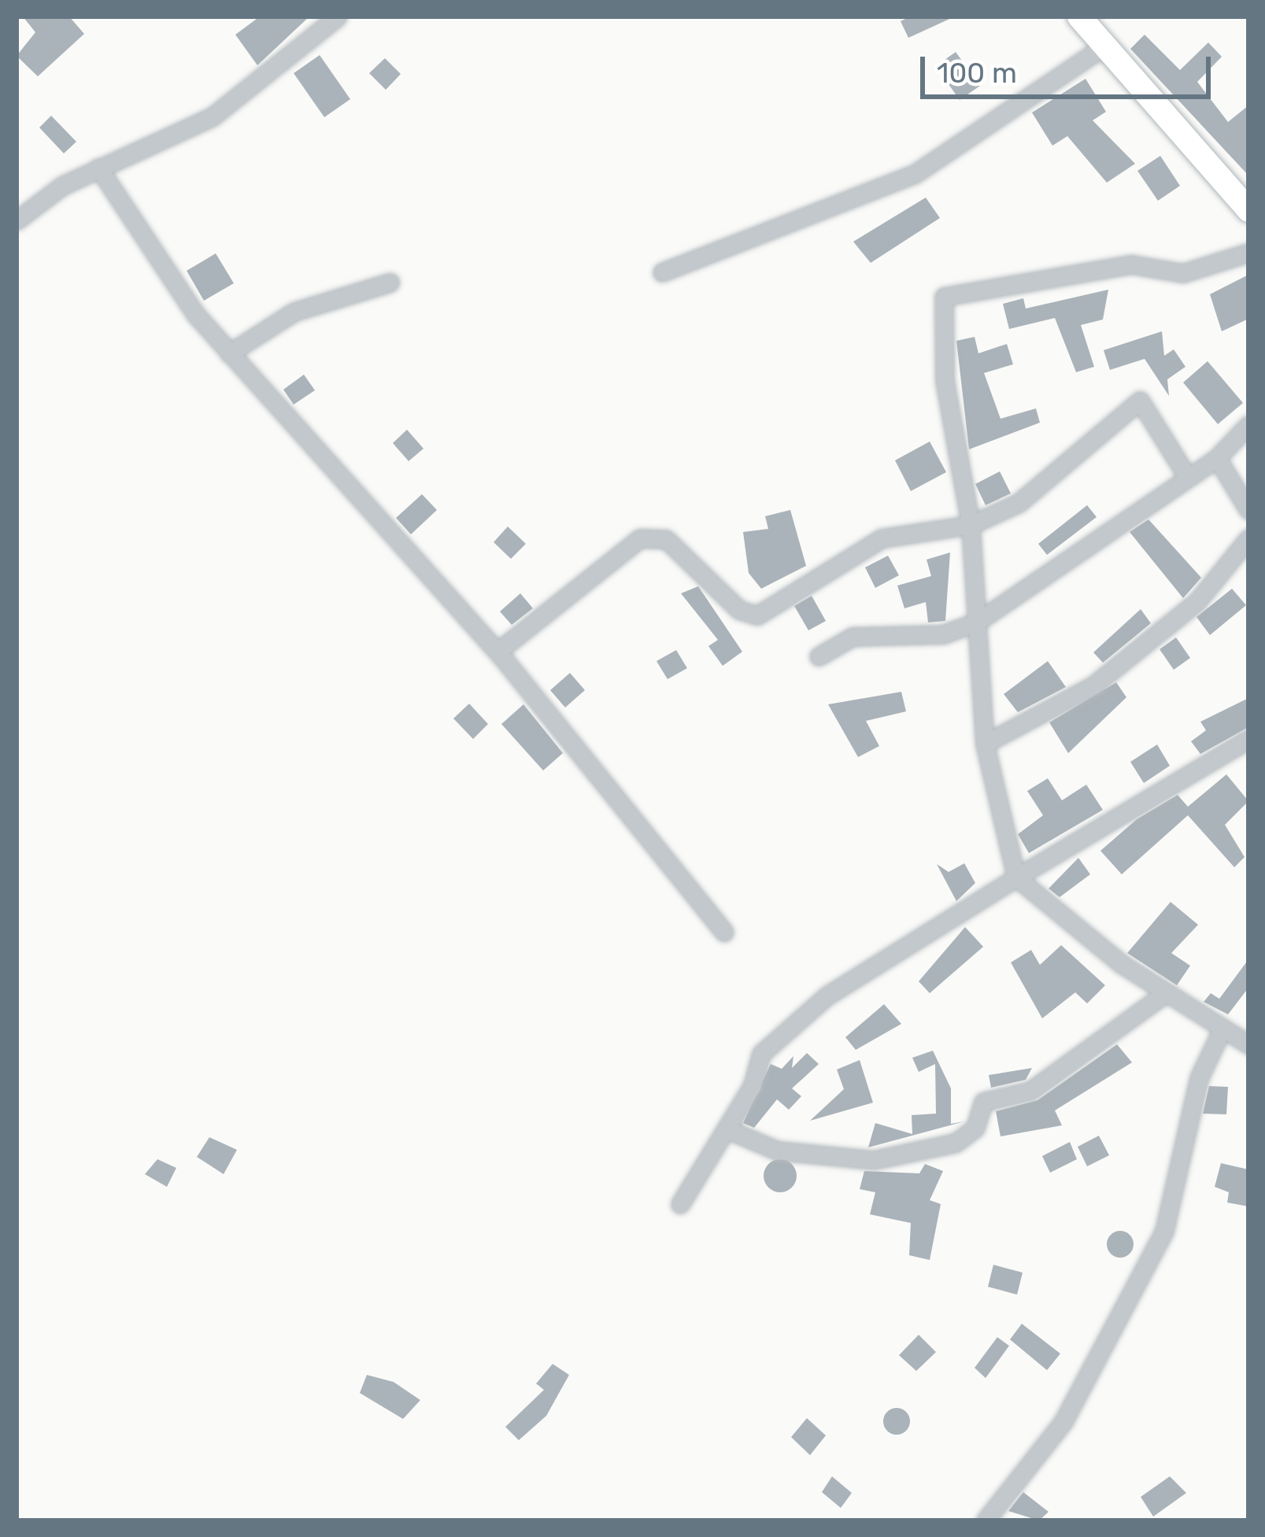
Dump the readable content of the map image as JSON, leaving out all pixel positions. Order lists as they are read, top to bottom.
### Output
{
  "scale_bar": "100 m"
}
